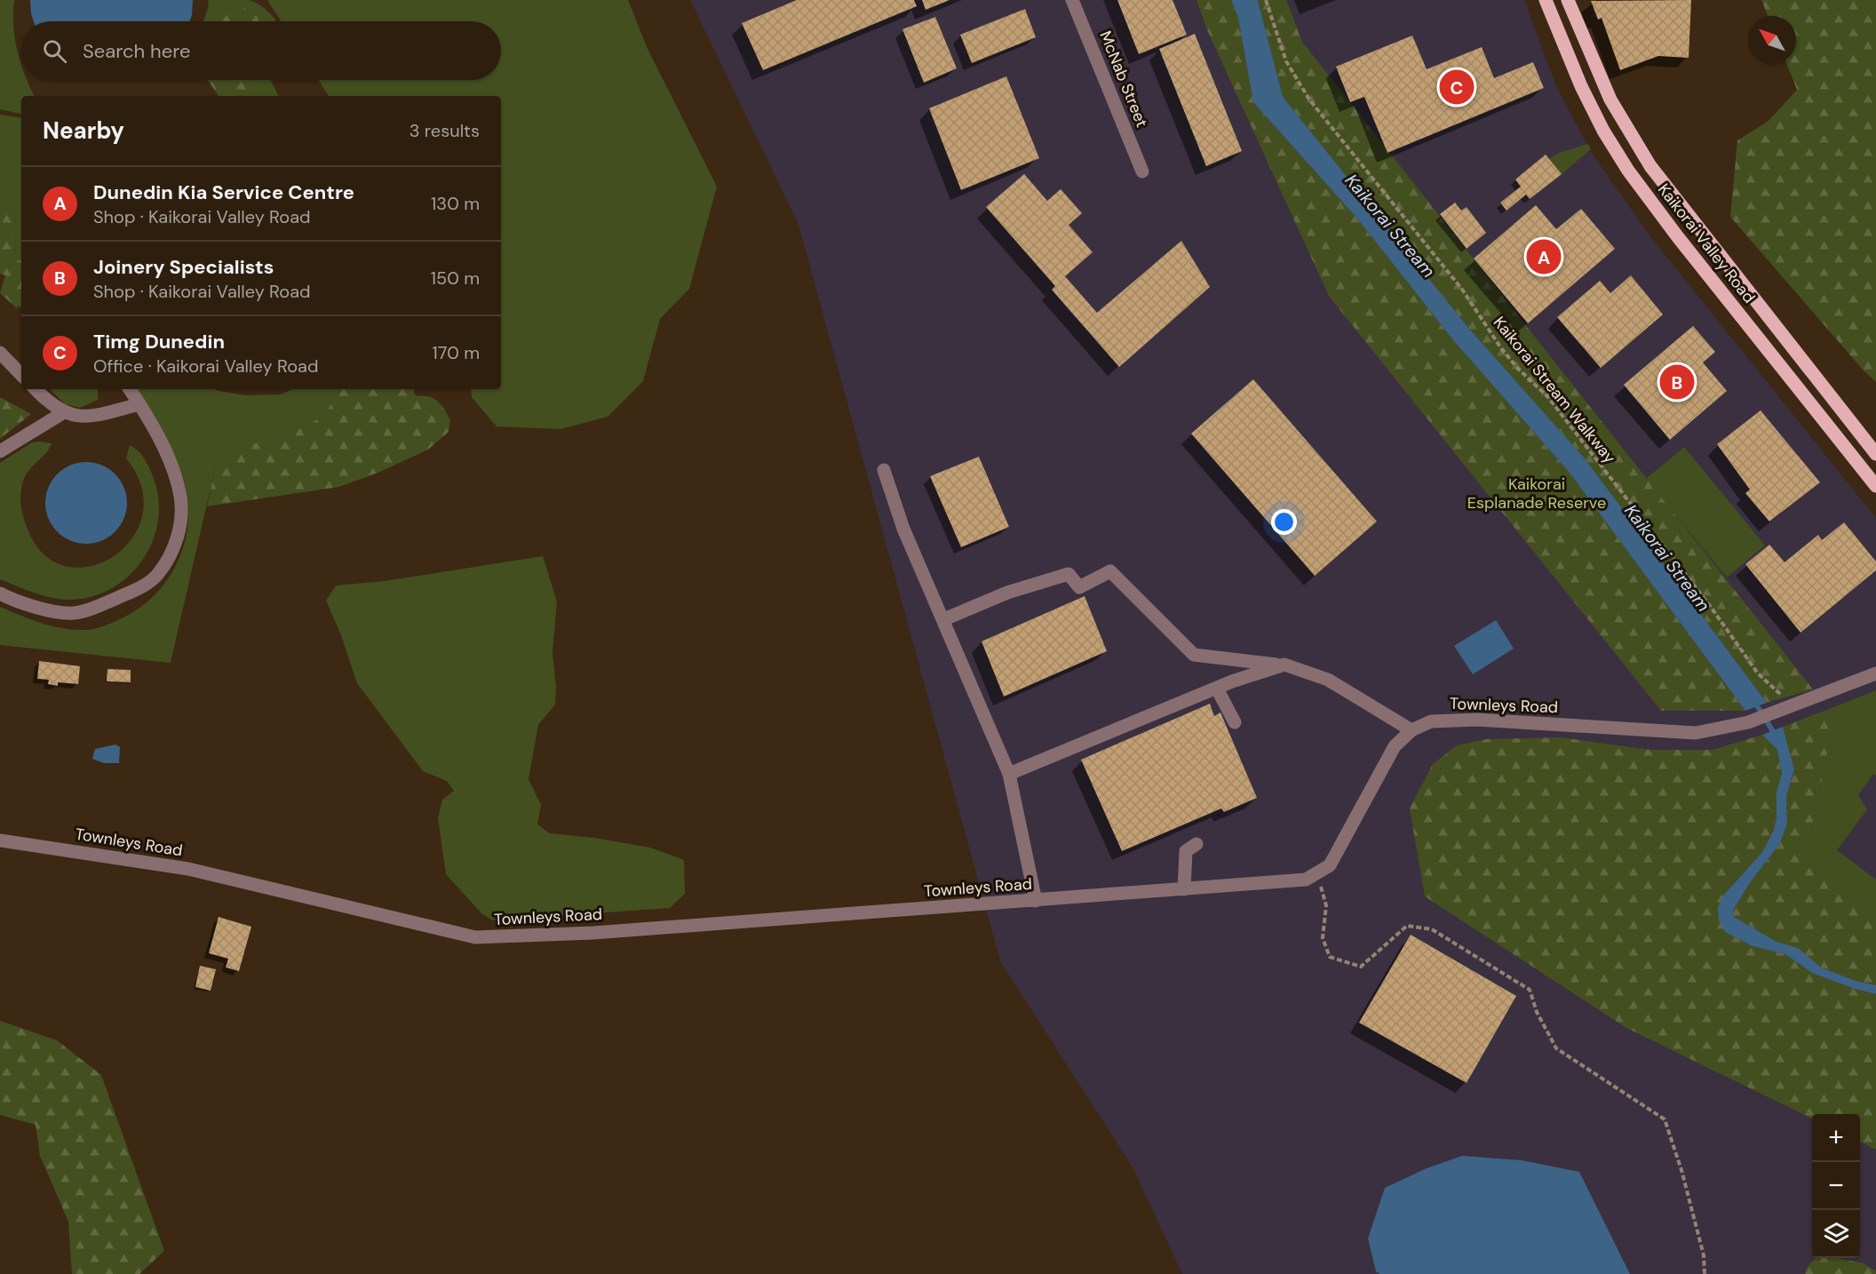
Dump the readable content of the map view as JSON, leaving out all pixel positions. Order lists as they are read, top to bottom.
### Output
{
  "streets": {
    "main road": ["Kaikorai Valley Road"],
    "street": ["McNab Street", "Townleys Road"],
    "path": ["Kaikorai Stream Walkway"]
  },
  "crossings": [
    ["Kaikorai Stream Walkway", "Townleys Road"]
  ],
  "water": ["Kaikorai Stream"],
  "parks": ["Kaikorai Esplanade Reserve"],
  "north": "top left",
  "page": {
    "search": "Search here",
    "pins": ["C", "A", "B"],
    "heading": ["Nearby", "3 results"],
    "list": [
      {
        "mark": "A",
        "name": "Dunedin Kia Service Centre",
        "note": "Shop · Kaikorai Valley Road",
        "value": "130 m"
      },
      {
        "mark": "B",
        "name": "Joinery Specialists",
        "note": "Shop · Kaikorai Valley Road",
        "value": "150 m"
      },
      {
        "mark": "C",
        "name": "Timg Dunedin",
        "note": "Office · Kaikorai Valley Road",
        "value": "170 m"
      }
    ],
    "map_buttons": ["+", "−"]
  }
}
